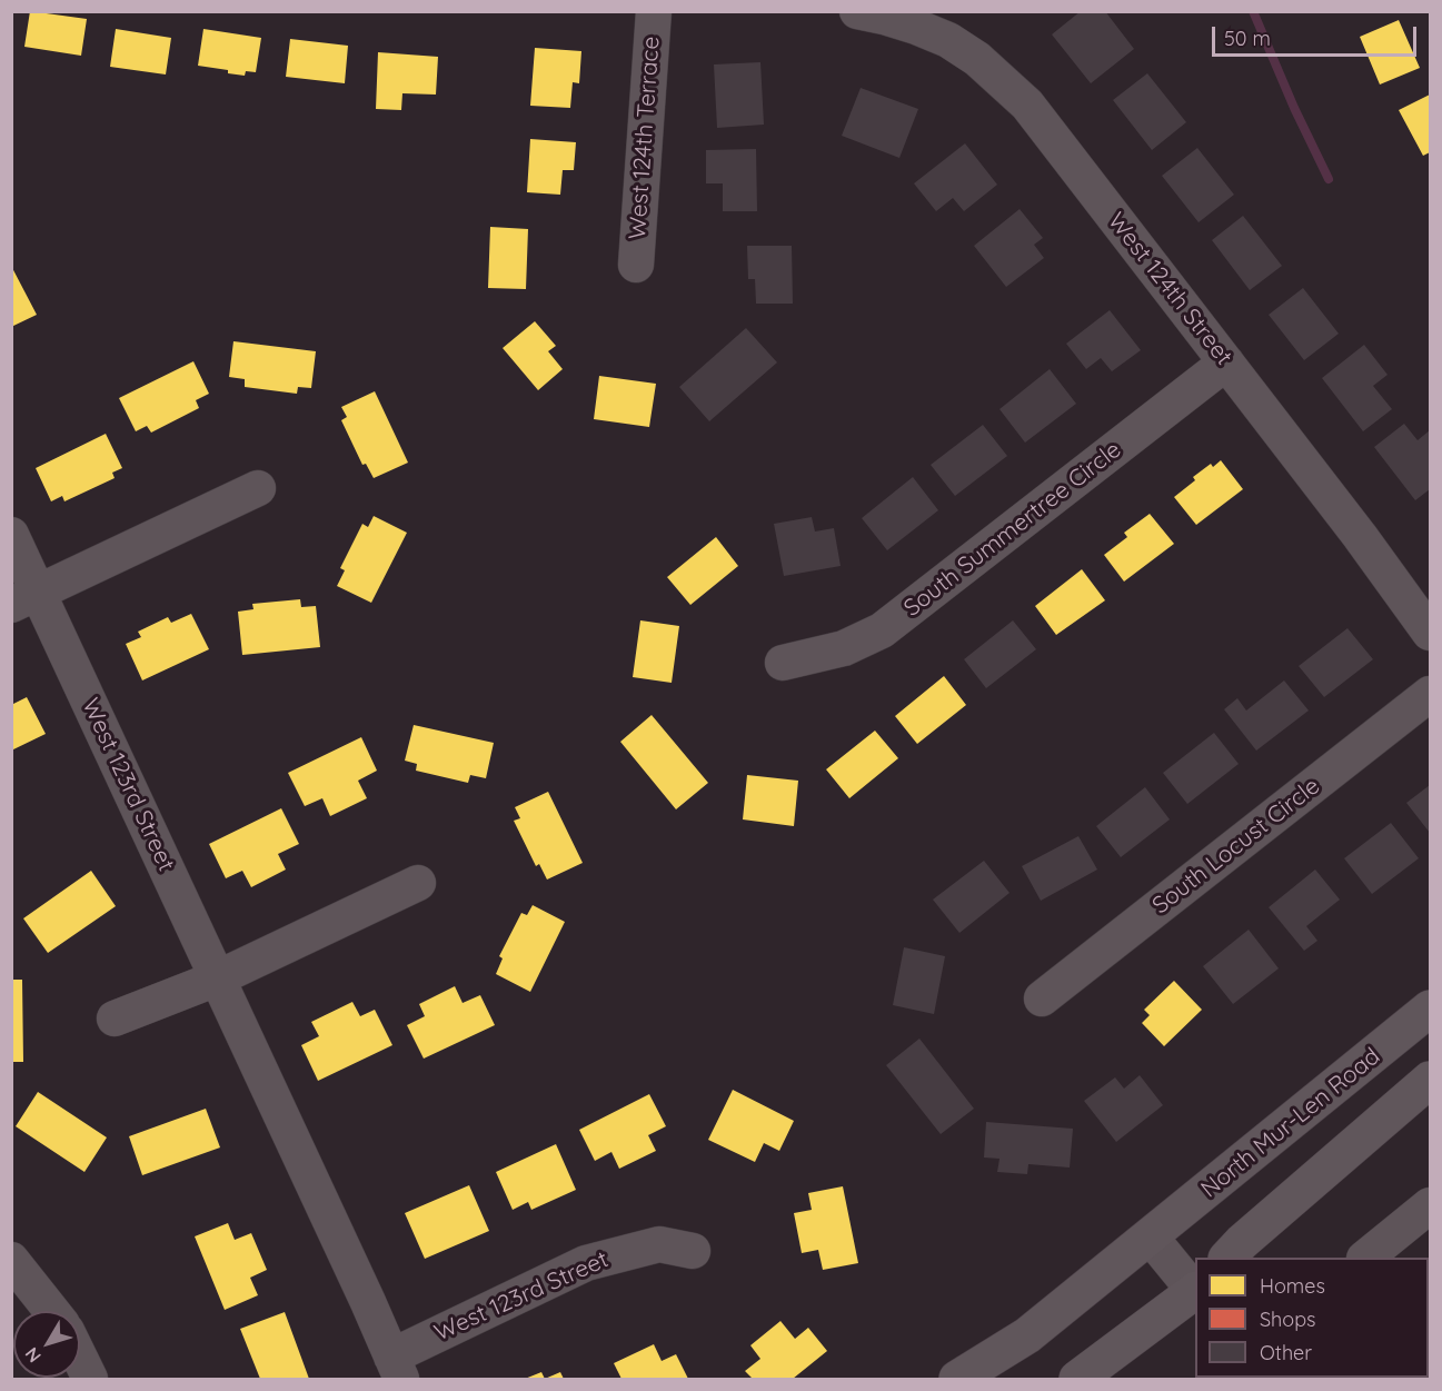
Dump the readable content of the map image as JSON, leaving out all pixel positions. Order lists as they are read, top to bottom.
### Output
{
  "streets": {
    "main road": ["North Mur-Len Road"],
    "street": [
      "West 124th Terrace",
      "West 124th Street",
      "South Summertree Circle",
      "West 123rd Street",
      "South Locust Circle"
    ]
  },
  "crossings": [
    ["West 124th Street", "South Summertree Circle"]
  ],
  "legend": ["Homes", "Shops", "Other"],
  "scale_bar": "50 m",
  "north": "bottom left"
}
